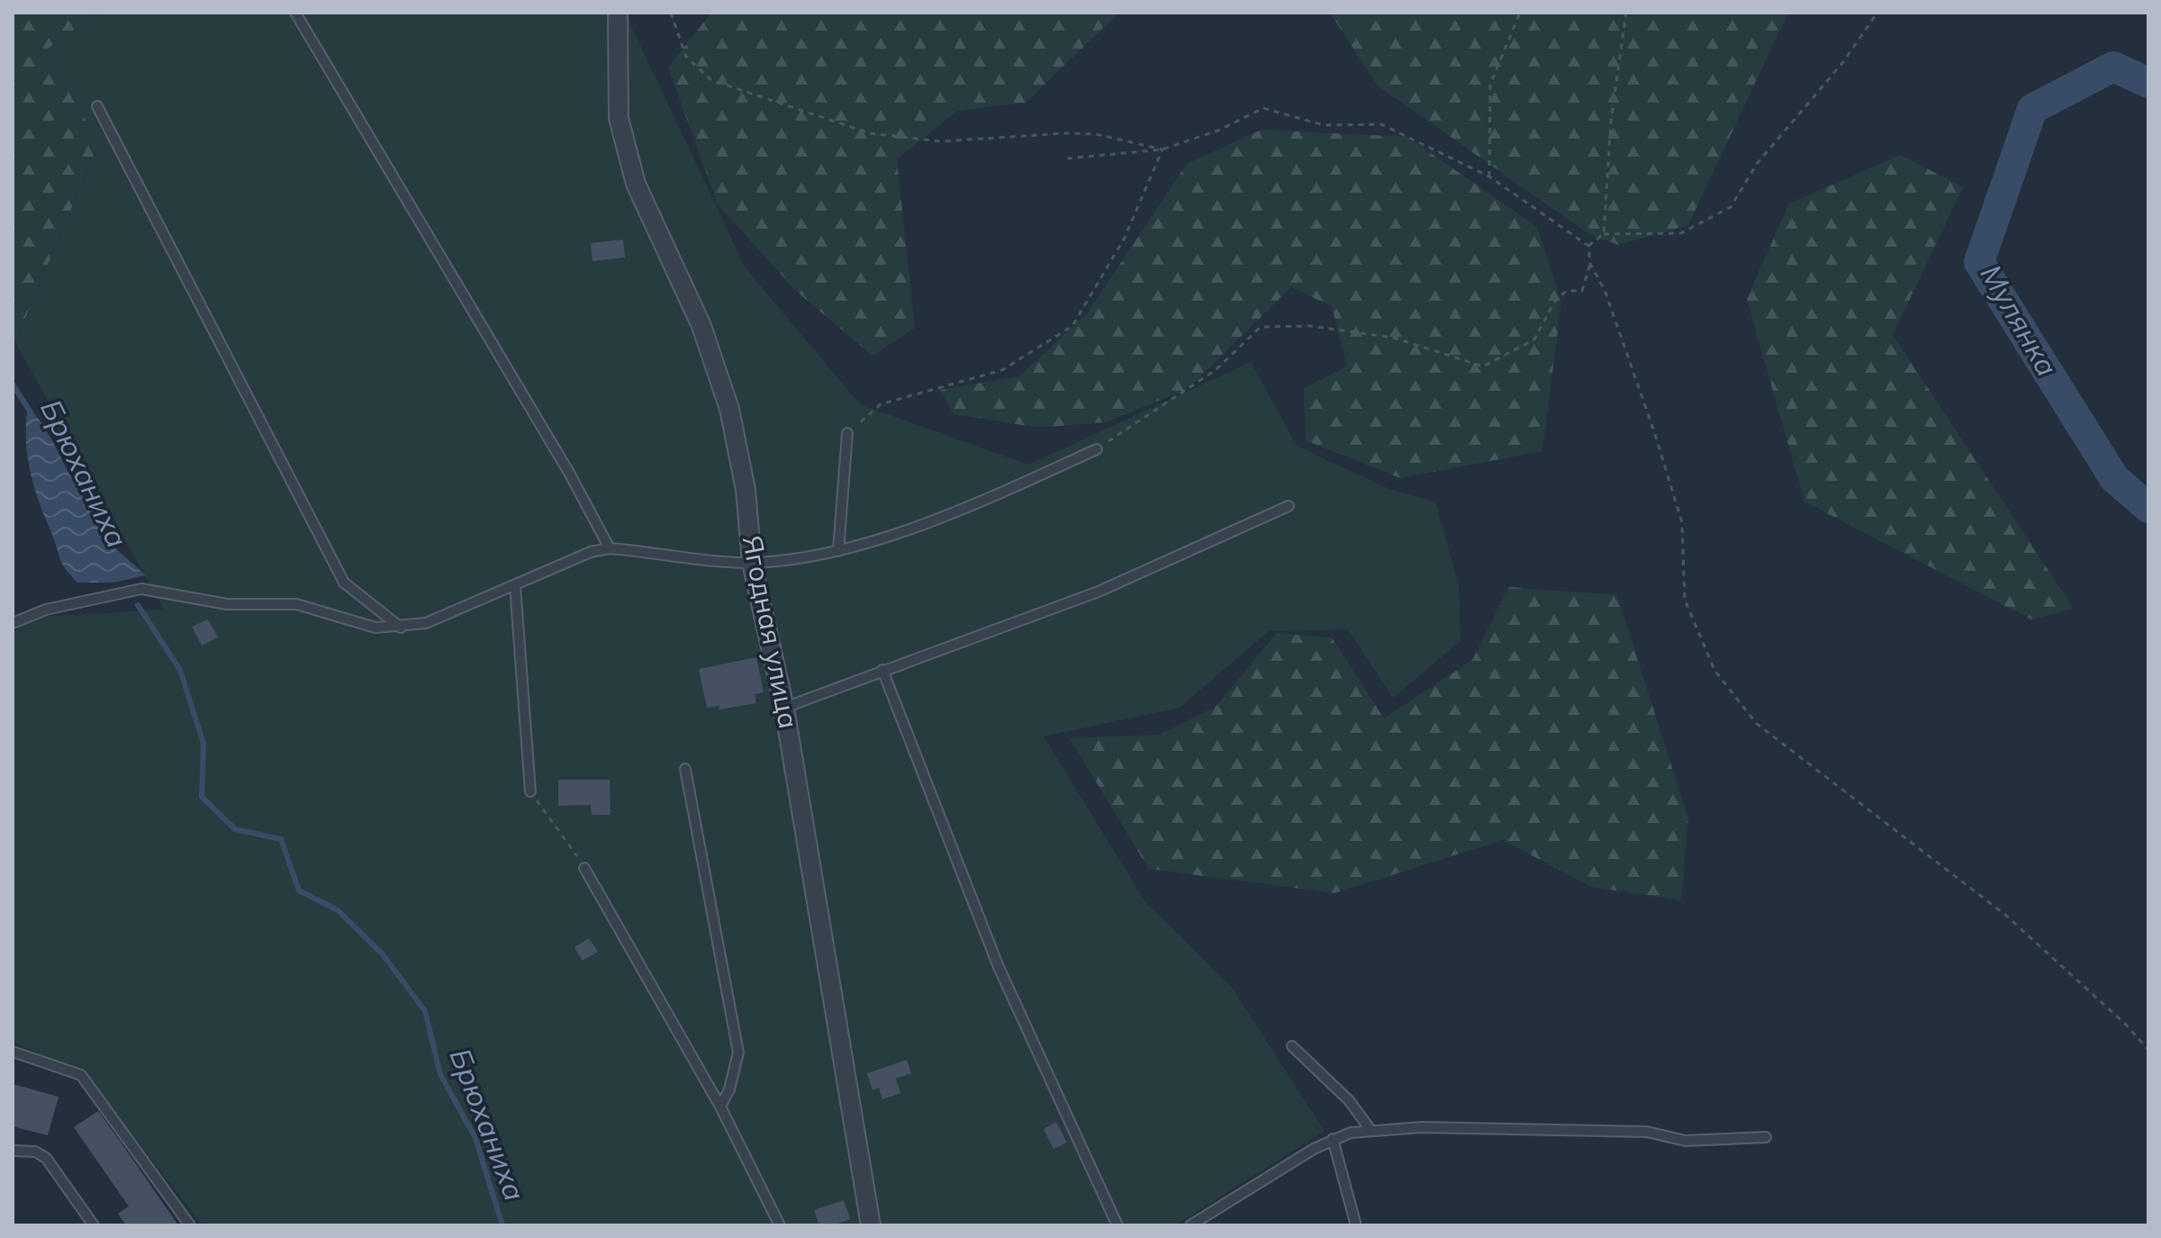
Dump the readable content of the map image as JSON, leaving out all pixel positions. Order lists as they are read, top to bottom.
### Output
{
  "streets": {
    "street": ["Ягодная улица"]
  },
  "water": ["Мулянка", "Брюханиха"]
}
